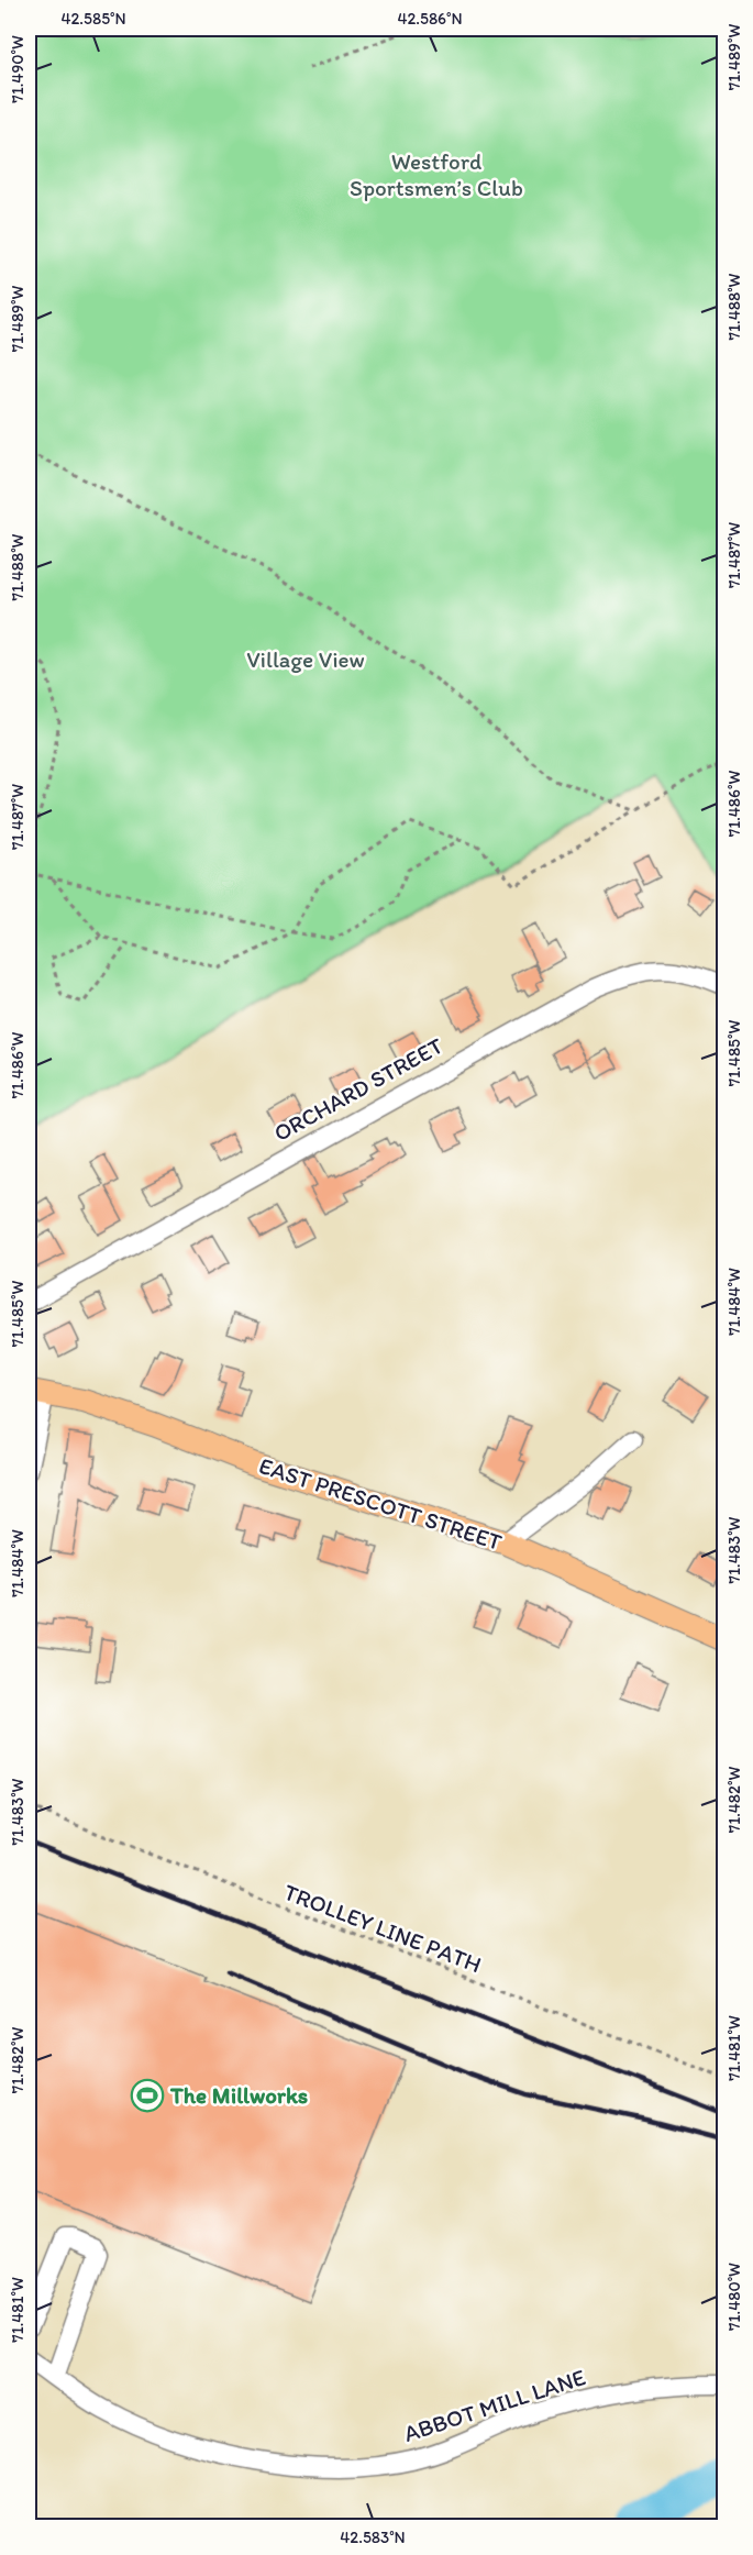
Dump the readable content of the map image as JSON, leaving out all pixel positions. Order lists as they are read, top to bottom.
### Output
{
  "streets": {
    "main road": ["EAST PRESCOTT STREET"],
    "street": ["ORCHARD STREET", "ABBOT MILL LANE"],
    "path": ["TROLLEY LINE PATH"]
  },
  "parks": ["Westford Sportsmen’s Club", "Village View"],
  "places": {
    "sports": ["The Millworks"]
  },
  "coordinates": [
    "42.585°N",
    "42.586°N",
    "71.489°W",
    "71.490°W",
    "71.488°W",
    "71.487°W",
    "71.486°W",
    "71.485°W",
    "71.484°W",
    "71.483°W",
    "71.482°W",
    "71.481°W",
    "71.480°W",
    "42.583°N"
  ]
}
